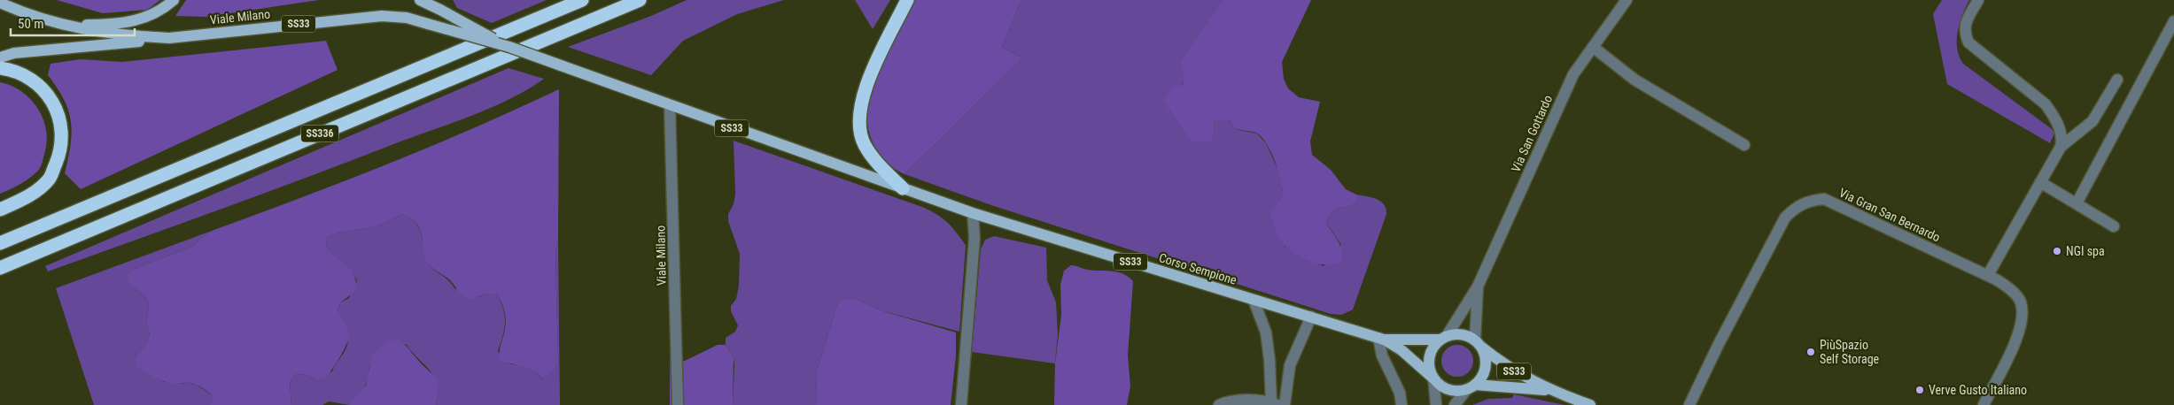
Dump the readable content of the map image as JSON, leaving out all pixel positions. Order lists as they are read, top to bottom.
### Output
{
  "streets": {
    "highway": ["SS336"],
    "main road": ["Viale Milano", "SS33", "Corso Sempione"],
    "street": ["Via San Gottardo", "Via Gran San Bernardo"]
  },
  "crossings": [
    ["Viale Milano", "Corso Sempione"],
    ["SS33", "Via San Gottardo"],
    ["SS33", "Corso Sempione"],
    ["Via San Gottardo", "Corso Sempione"]
  ],
  "places": ["NGI spa", "PiùSpazio Self Storage", "Verve Gusto Italiano"],
  "scale_bar": "50 m"
}
